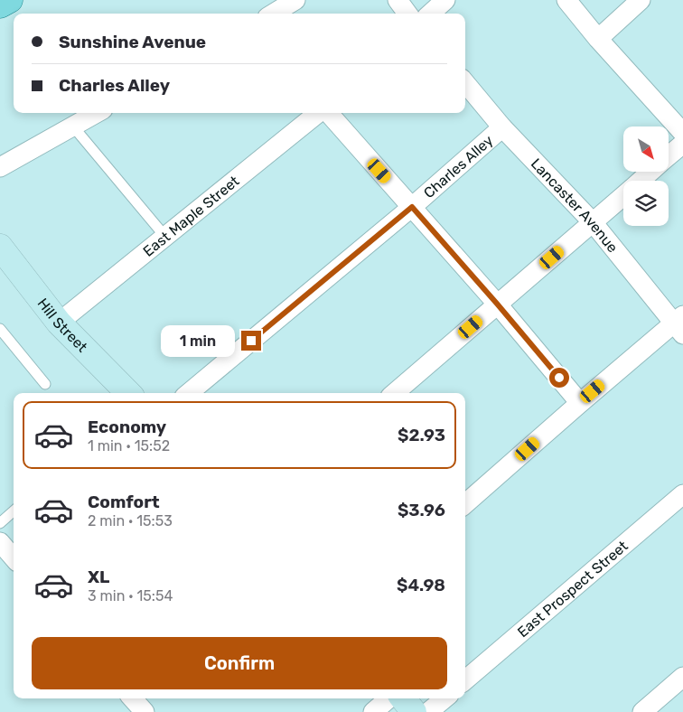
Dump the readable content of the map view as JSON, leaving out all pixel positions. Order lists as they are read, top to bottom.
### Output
{
  "streets": {
    "main road": ["Hill Street"],
    "street": [
      "Charles Alley",
      "Lancaster Avenue",
      "East Maple Street",
      "East Prospect Street"
    ]
  },
  "crossings": [
    ["Charles Alley", "Lancaster Avenue"],
    ["East Maple Street", "Hill Street"]
  ],
  "north": "bottom right",
  "page": {
    "banner": ["Sunshine Avenue", "Charles Alley"],
    "bubble": "1 min",
    "list": [
      {
        "name": "Economy",
        "note": "1 min · 15:52",
        "value": "$2.93"
      },
      {
        "name": "Comfort",
        "note": "2 min · 15:53",
        "value": "$3.96"
      },
      {
        "name": "XL",
        "note": "3 min · 15:54",
        "value": "$4.98"
      }
    ],
    "buttons": "Confirm"
  }
}
